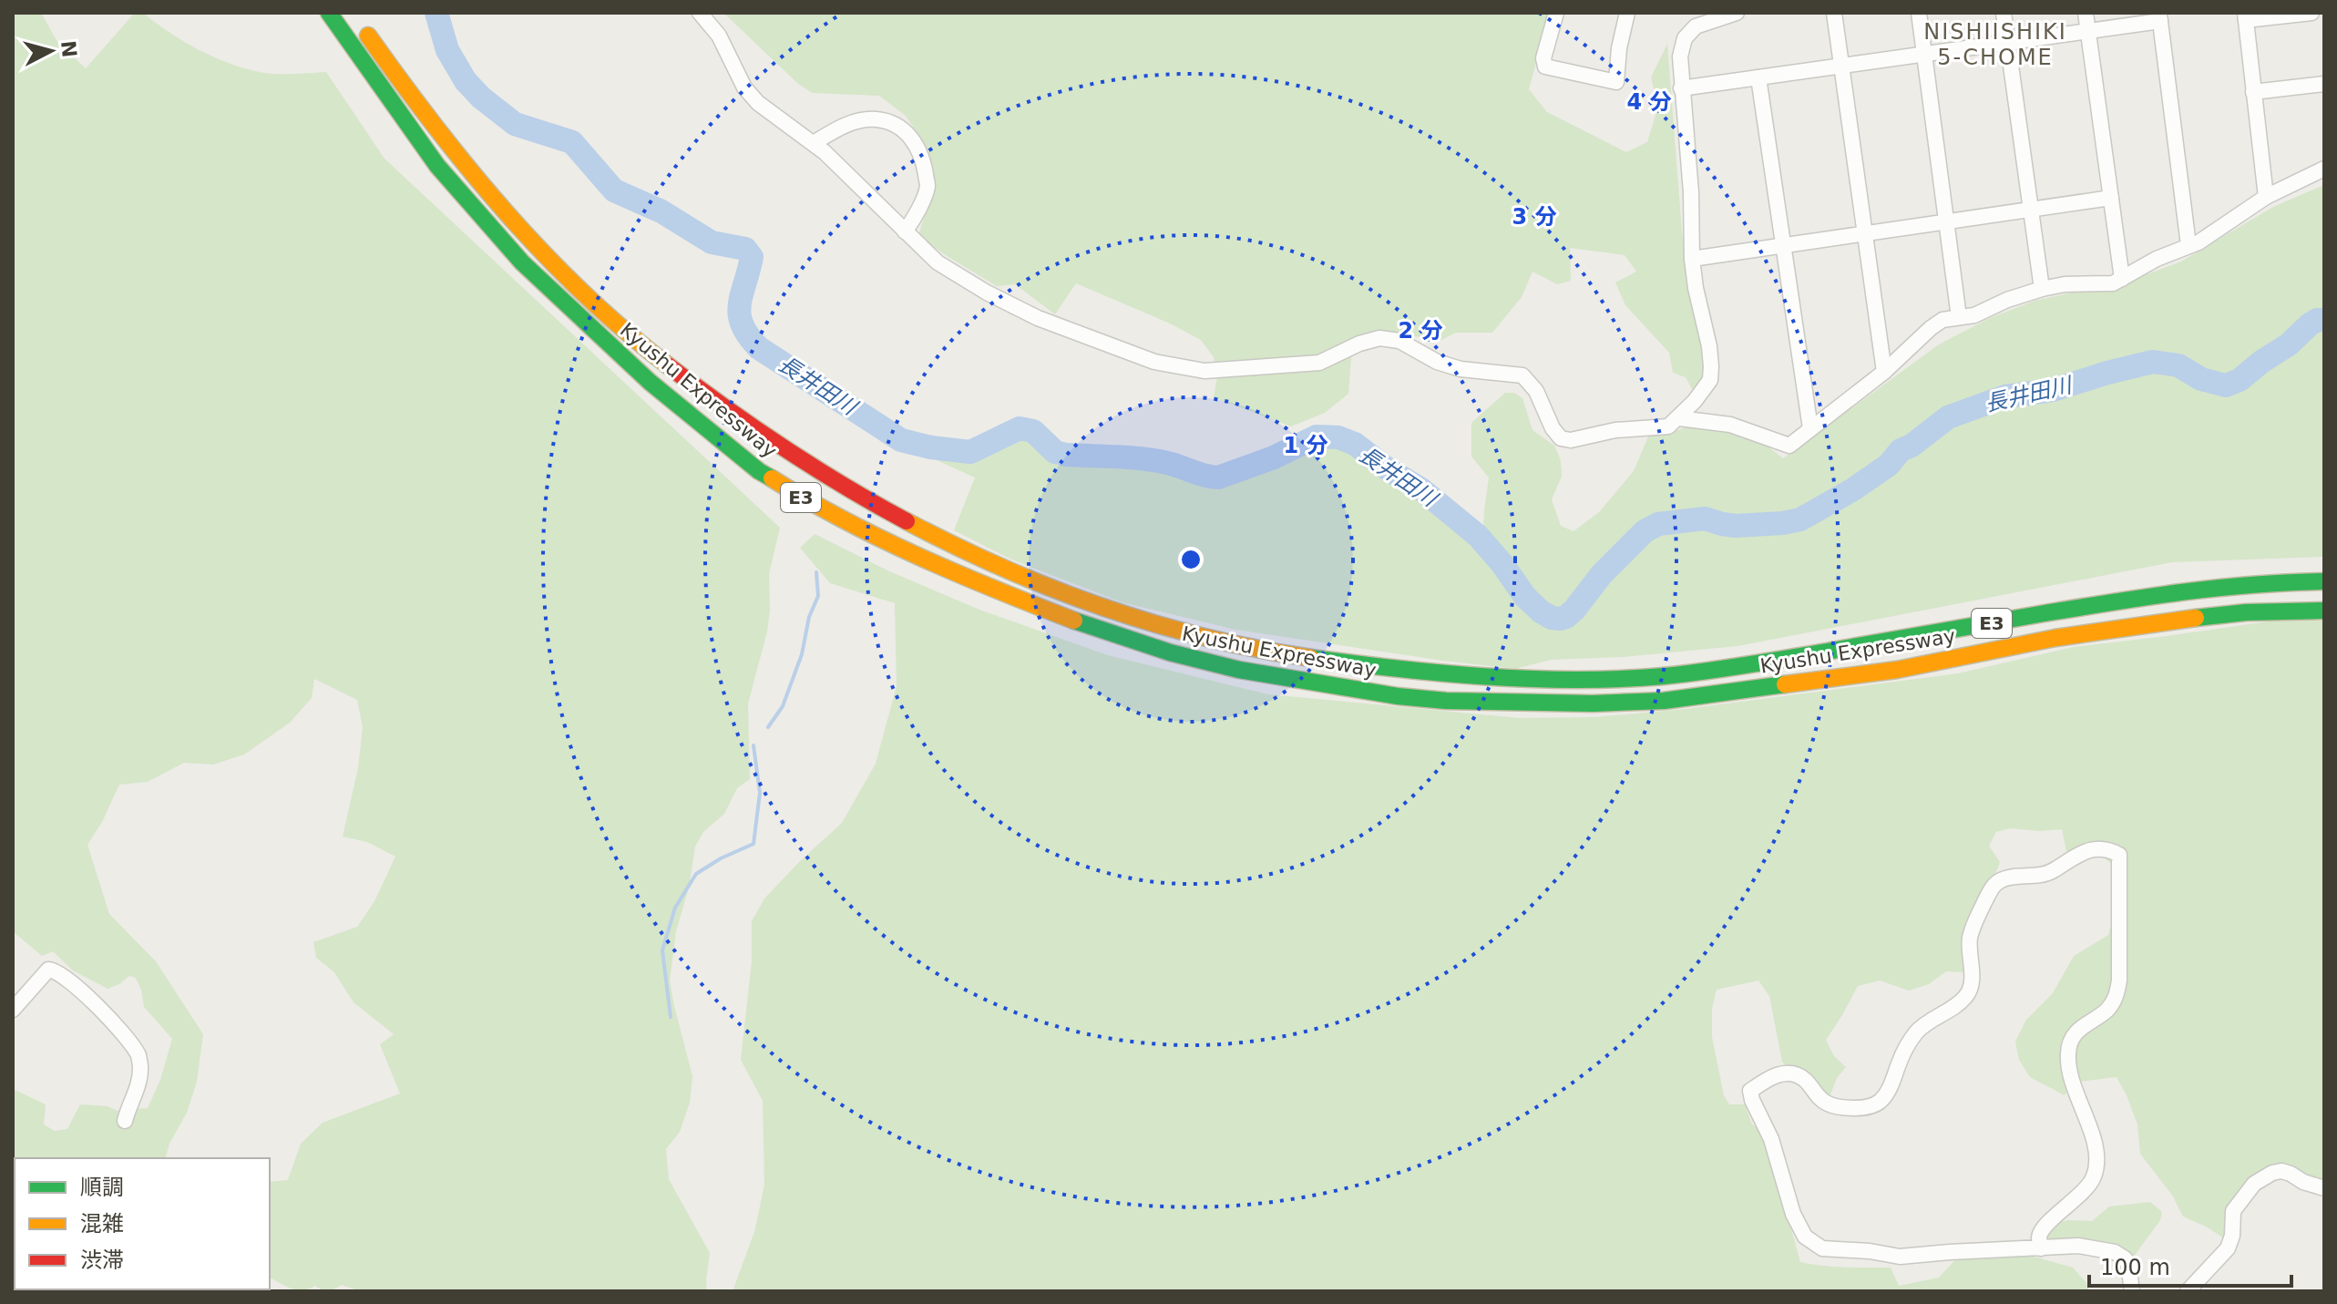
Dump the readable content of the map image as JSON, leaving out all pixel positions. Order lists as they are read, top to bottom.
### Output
{
  "streets": {
    "highway": ["Kyushu Expressway", "E3"]
  },
  "districts": ["NISHIISHIKI 5-CHOME"],
  "water": ["長井田川"],
  "legend": ["順調", "混雑", "渋滞"],
  "scale_bar": "100 m",
  "north": "right",
  "rings": [
    "4 分",
    "3 分",
    "2 分",
    "1 分"
  ]
}
